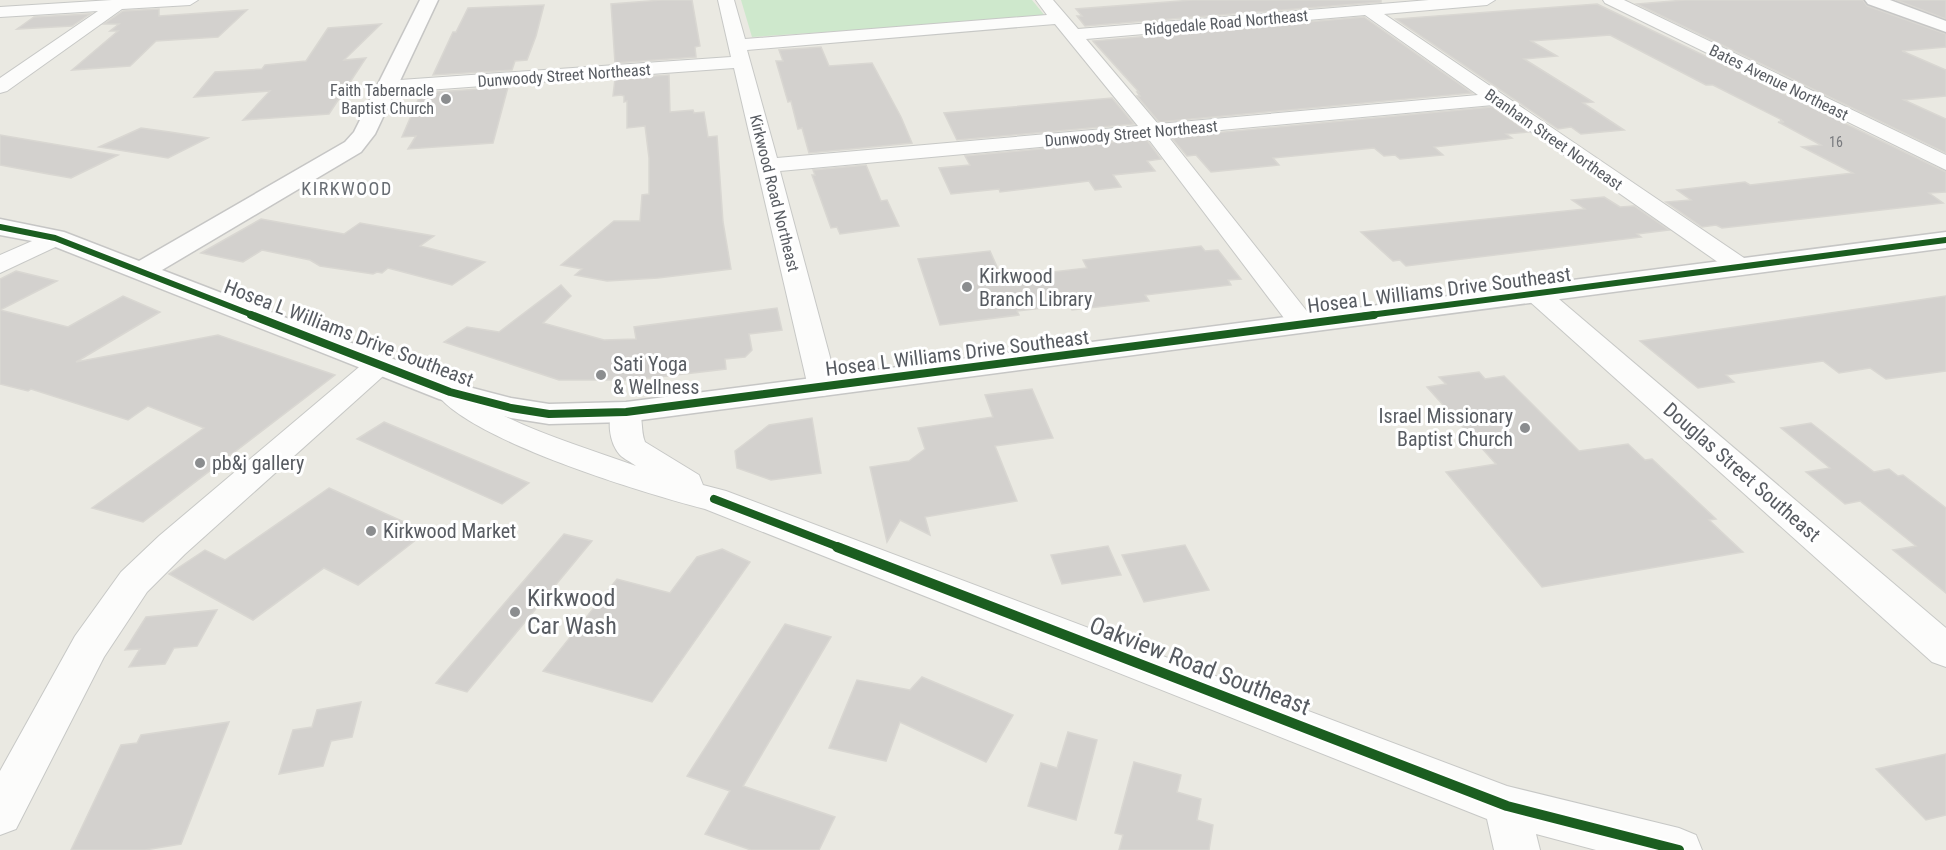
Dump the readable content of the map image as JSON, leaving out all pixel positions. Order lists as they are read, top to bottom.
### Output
{
  "streets": {
    "street": [
      "Ridgedale Road Northeast",
      "Dunwoody Street Northeast",
      "Bates Avenue Northeast",
      "Branham Street Northeast",
      "Kirkwood Road Northeast",
      "Hosea L Williams Drive Southeast",
      "Douglas Street Southeast",
      "Oakview Road Southeast"
    ]
  },
  "crossings": [
    ["Ridgedale Road Northeast", "Dunwoody Street Northeast"],
    ["Ridgedale Road Northeast", "Branham Street Northeast"],
    ["Ridgedale Road Northeast", "Kirkwood Road Northeast"],
    ["Dunwoody Street Northeast", "Branham Street Northeast"],
    ["Dunwoody Street Northeast", "Kirkwood Road Northeast"],
    ["Branham Street Northeast", "Hosea L Williams Drive Southeast"],
    ["Kirkwood Road Northeast", "Hosea L Williams Drive Southeast"],
    ["Hosea L Williams Drive Southeast", "Douglas Street Southeast"],
    ["Hosea L Williams Drive Southeast", "Oakview Road Southeast"]
  ],
  "districts": ["KIRKWOOD"],
  "places": [
    "Faith Tabernacle Baptist Church",
    "Kirkwood Branch Library",
    "Sati Yoga & Wellness",
    "Israel Missionary Baptist Church",
    "pb&j gallery",
    "Kirkwood Market",
    "Kirkwood Car Wash"
  ],
  "house_numbers": ["16"]
}
